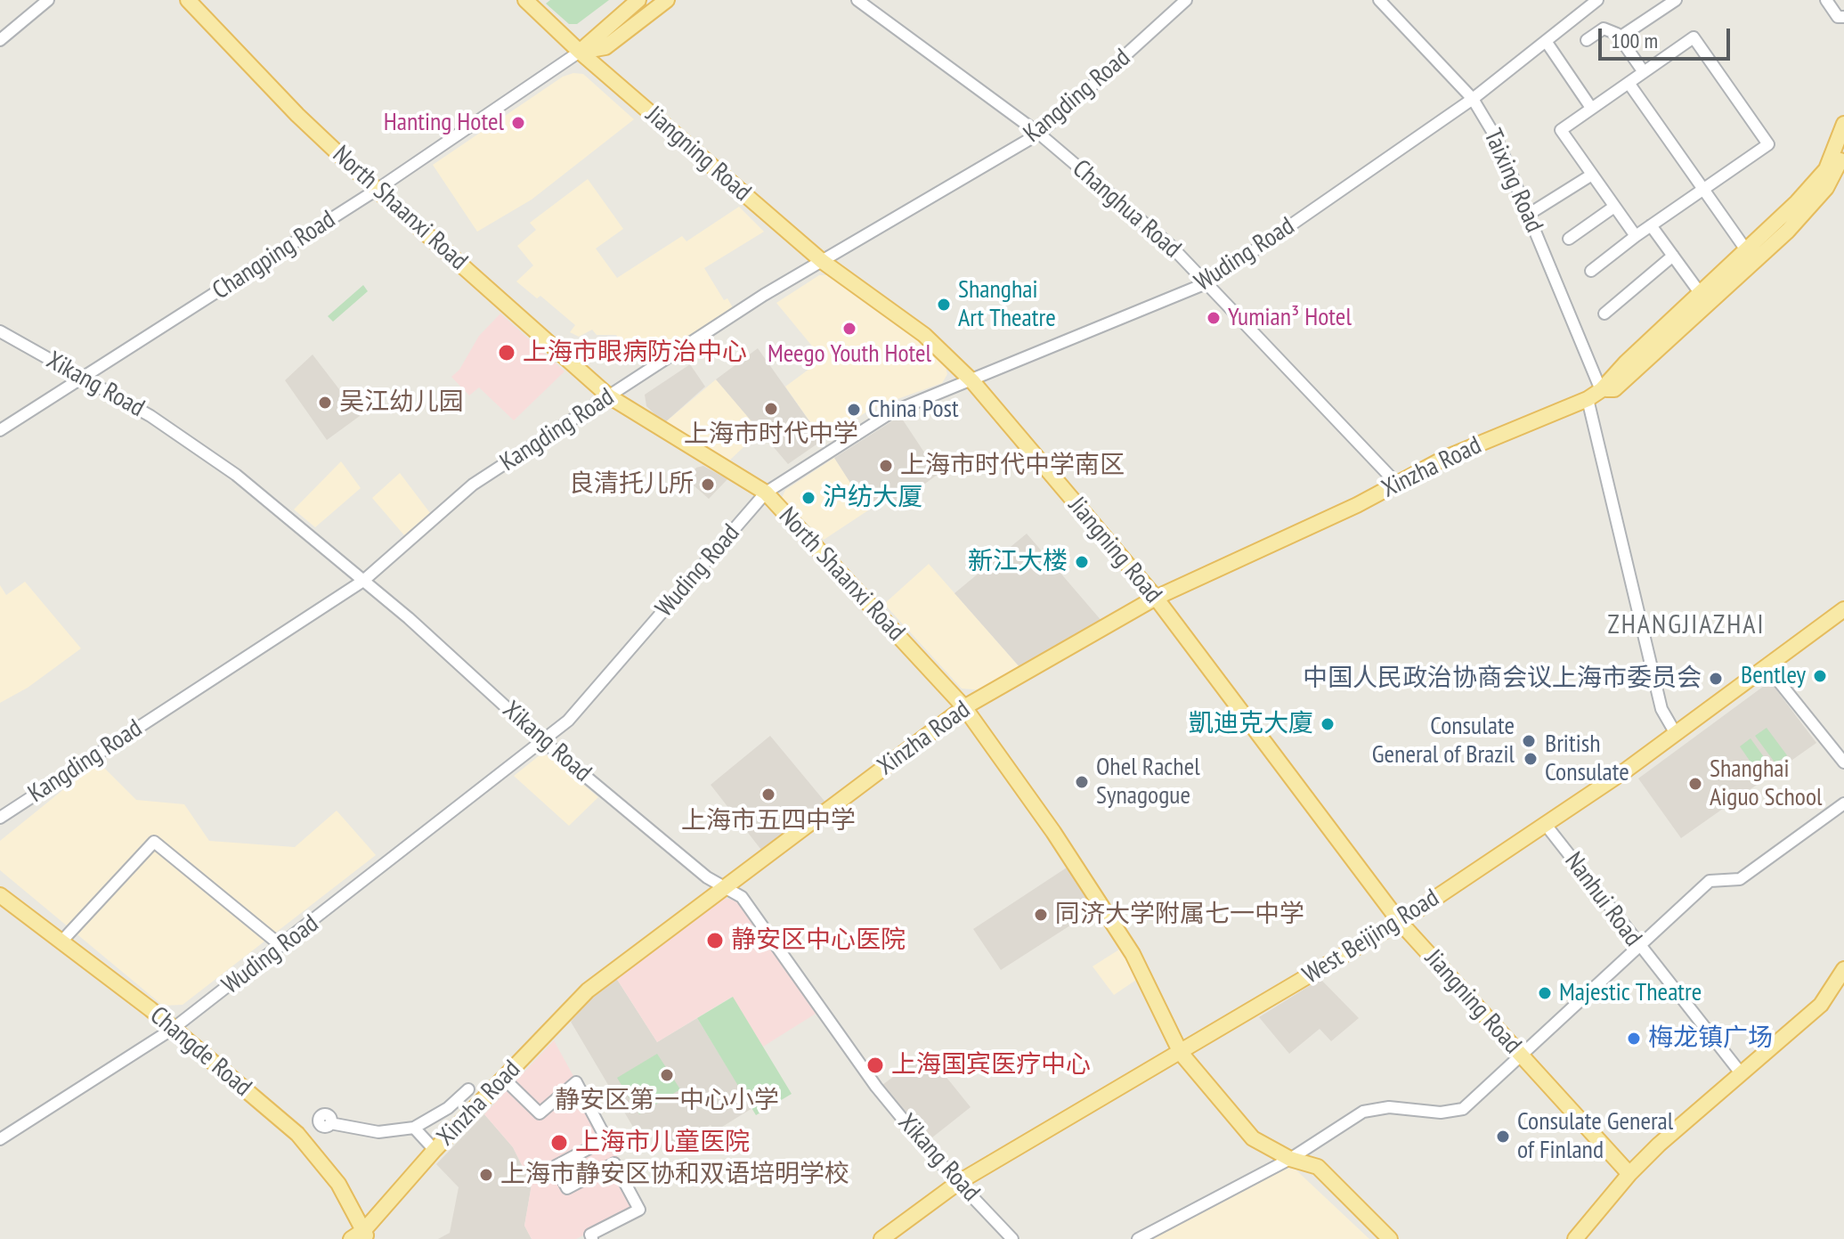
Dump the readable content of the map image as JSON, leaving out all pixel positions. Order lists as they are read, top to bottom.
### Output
{
  "streets": {
    "main road": [
      "Jiangning Road",
      "North Shaanxi Road",
      "Changping Road",
      "Xinzha Road",
      "West Beijing Road",
      "Changde Road"
    ],
    "street": [
      "Kangding Road",
      "Taixing Road",
      "Changhua Road",
      "Wuding Road",
      "Xikang Road",
      "Nanhui Road"
    ]
  },
  "crossings": [
    ["Kangding Road", "Jiangning Road"],
    ["Kangding Road", "North Shaanxi Road"],
    ["Kangding Road", "Changhua Road"],
    ["Kangding Road", "Xikang Road"],
    ["Jiangning Road", "Wuding Road"],
    ["Jiangning Road", "Changping Road"],
    ["Jiangning Road", "Xinzha Road"],
    ["Jiangning Road", "West Beijing Road"],
    ["Taixing Road", "Wuding Road"],
    ["Taixing Road", "Xinzha Road"],
    ["North Shaanxi Road", "Wuding Road"],
    ["North Shaanxi Road", "Changping Road"],
    ["North Shaanxi Road", "Xinzha Road"],
    ["North Shaanxi Road", "West Beijing Road"],
    ["Changhua Road", "Wuding Road"],
    ["Changhua Road", "Xinzha Road"],
    ["Wuding Road", "Xikang Road"],
    ["Wuding Road", "Changde Road"],
    ["Changping Road", "Xikang Road"],
    ["Xikang Road", "Xinzha Road"],
    ["Xikang Road", "West Beijing Road"],
    ["Xinzha Road", "Changde Road"],
    ["Nanhui Road", "West Beijing Road"]
  ],
  "districts": ["ZHANGJIAZHAI"],
  "places": [
    "Hanting Hotel",
    "Shanghai Art Theatre",
    "Yumian³ Hotel",
    "Meego Youth Hotel",
    "上海市眼病防治中心",
    "吴江幼儿园",
    "上海市时代中学",
    "China Post",
    "上海市时代中学南区",
    "良清托儿所",
    "沪纺大厦",
    "新江大楼",
    "Bentley",
    "中国人民政治协商会议上海市委员会",
    "凱迪克大廈",
    "Consulate General of Brazil",
    "British Consulate",
    "Ohel Rachel Synagogue",
    "Shanghai Aiguo School",
    "上海市五四中学",
    "同济大学附属七一中学",
    "静安区中心医院",
    "Majestic Theatre",
    "梅龙镇广场",
    "上海国宾医疗中心",
    "静安区第一中心小学",
    "Consulate General of Finland",
    "上海市儿童医院",
    "上海市静安区协和双语培明学校"
  ],
  "scale_bar": "100 m"
}
